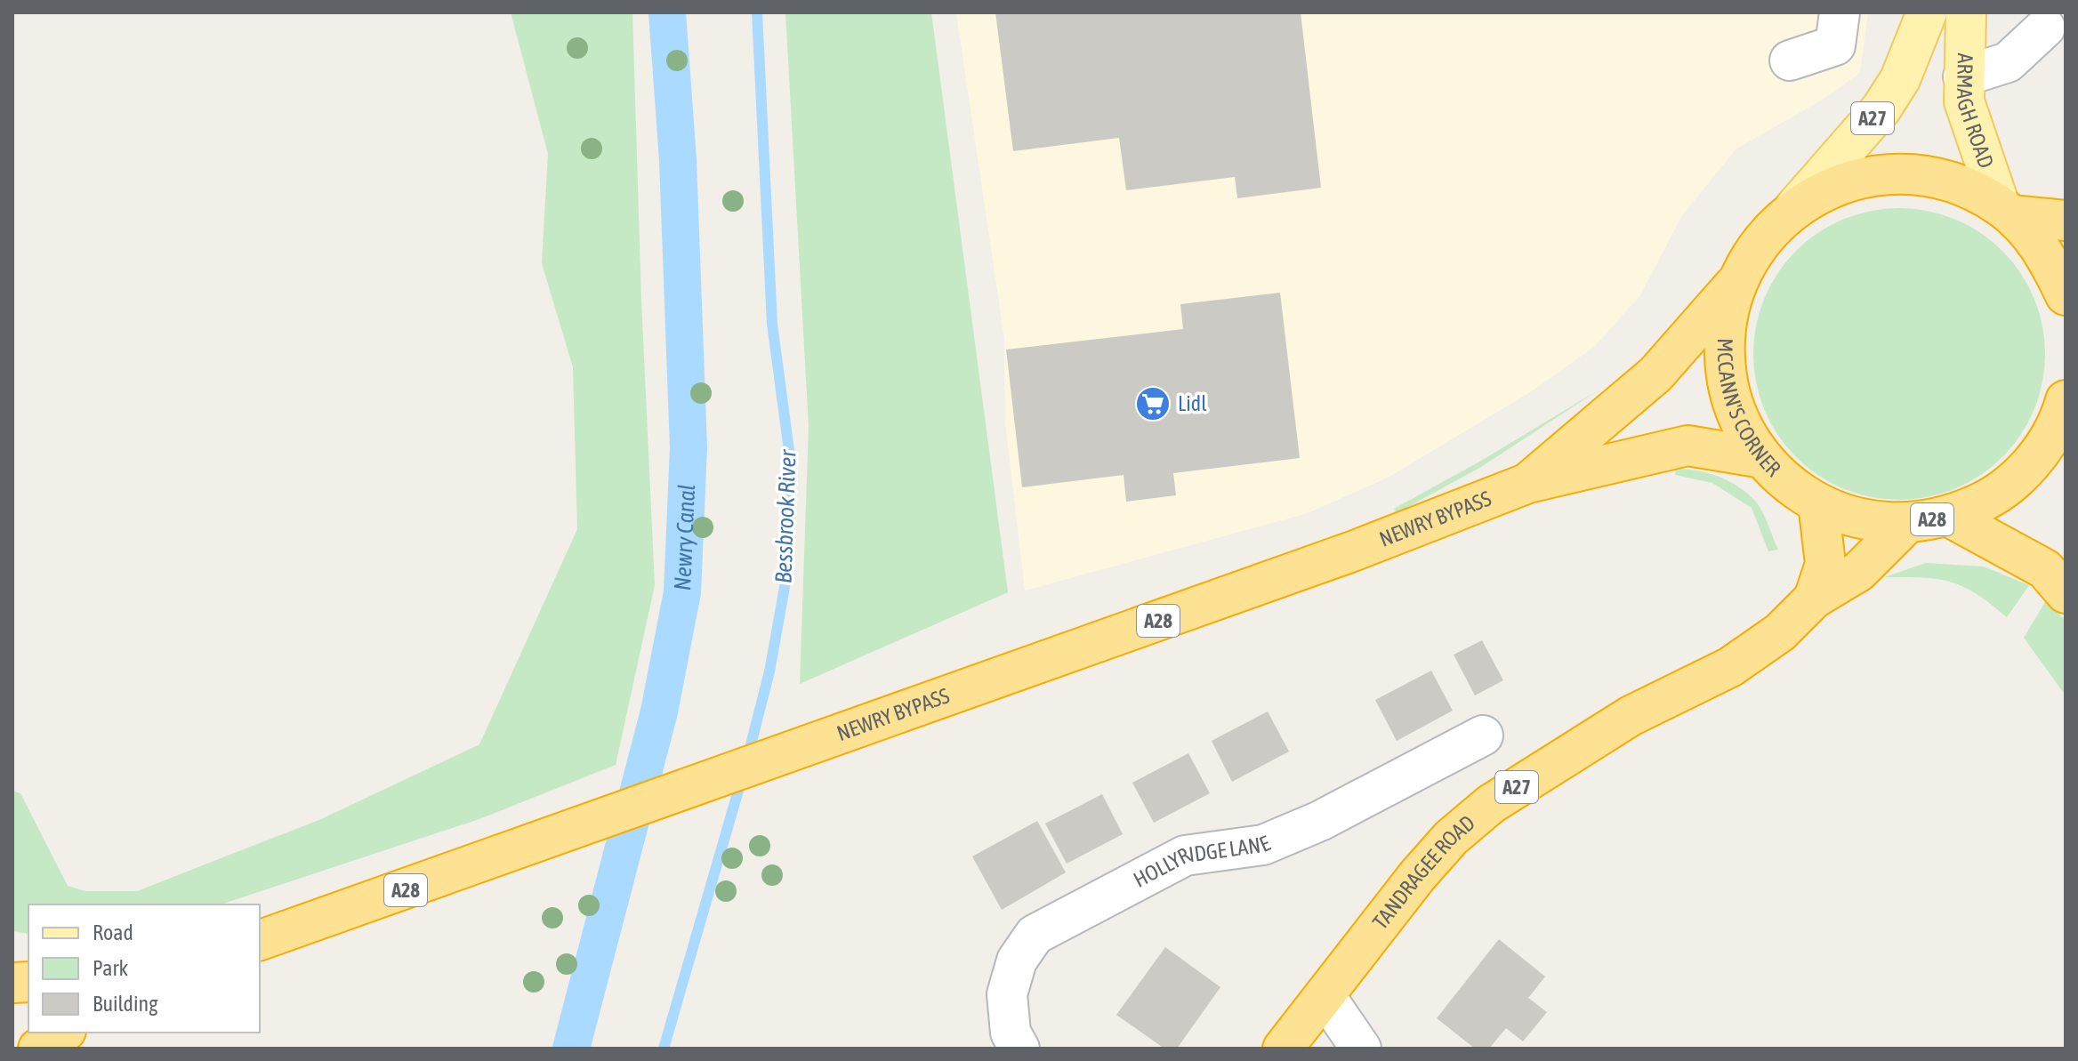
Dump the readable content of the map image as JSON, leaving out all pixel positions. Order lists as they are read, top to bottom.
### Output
{
  "streets": {
    "highway": [
      "A27",
      "MCCANN'S CORNER",
      "NEWRY BYPASS",
      "A28",
      "TANDRAGEE ROAD"
    ],
    "main road": ["ARMAGH ROAD"],
    "street": ["HOLLYRIDGE LANE"]
  },
  "crossings": [
    ["ARMAGH ROAD", "MCCANN'S CORNER"],
    ["A27", "MCCANN'S CORNER"],
    ["MCCANN'S CORNER", "A28"],
    ["MCCANN'S CORNER", "TANDRAGEE ROAD"]
  ],
  "water": ["Bessbrook River", "Newry Canal"],
  "places": {
    "supermarket": ["Lidl"]
  },
  "legend": ["Road", "Park", "Building"]
}
